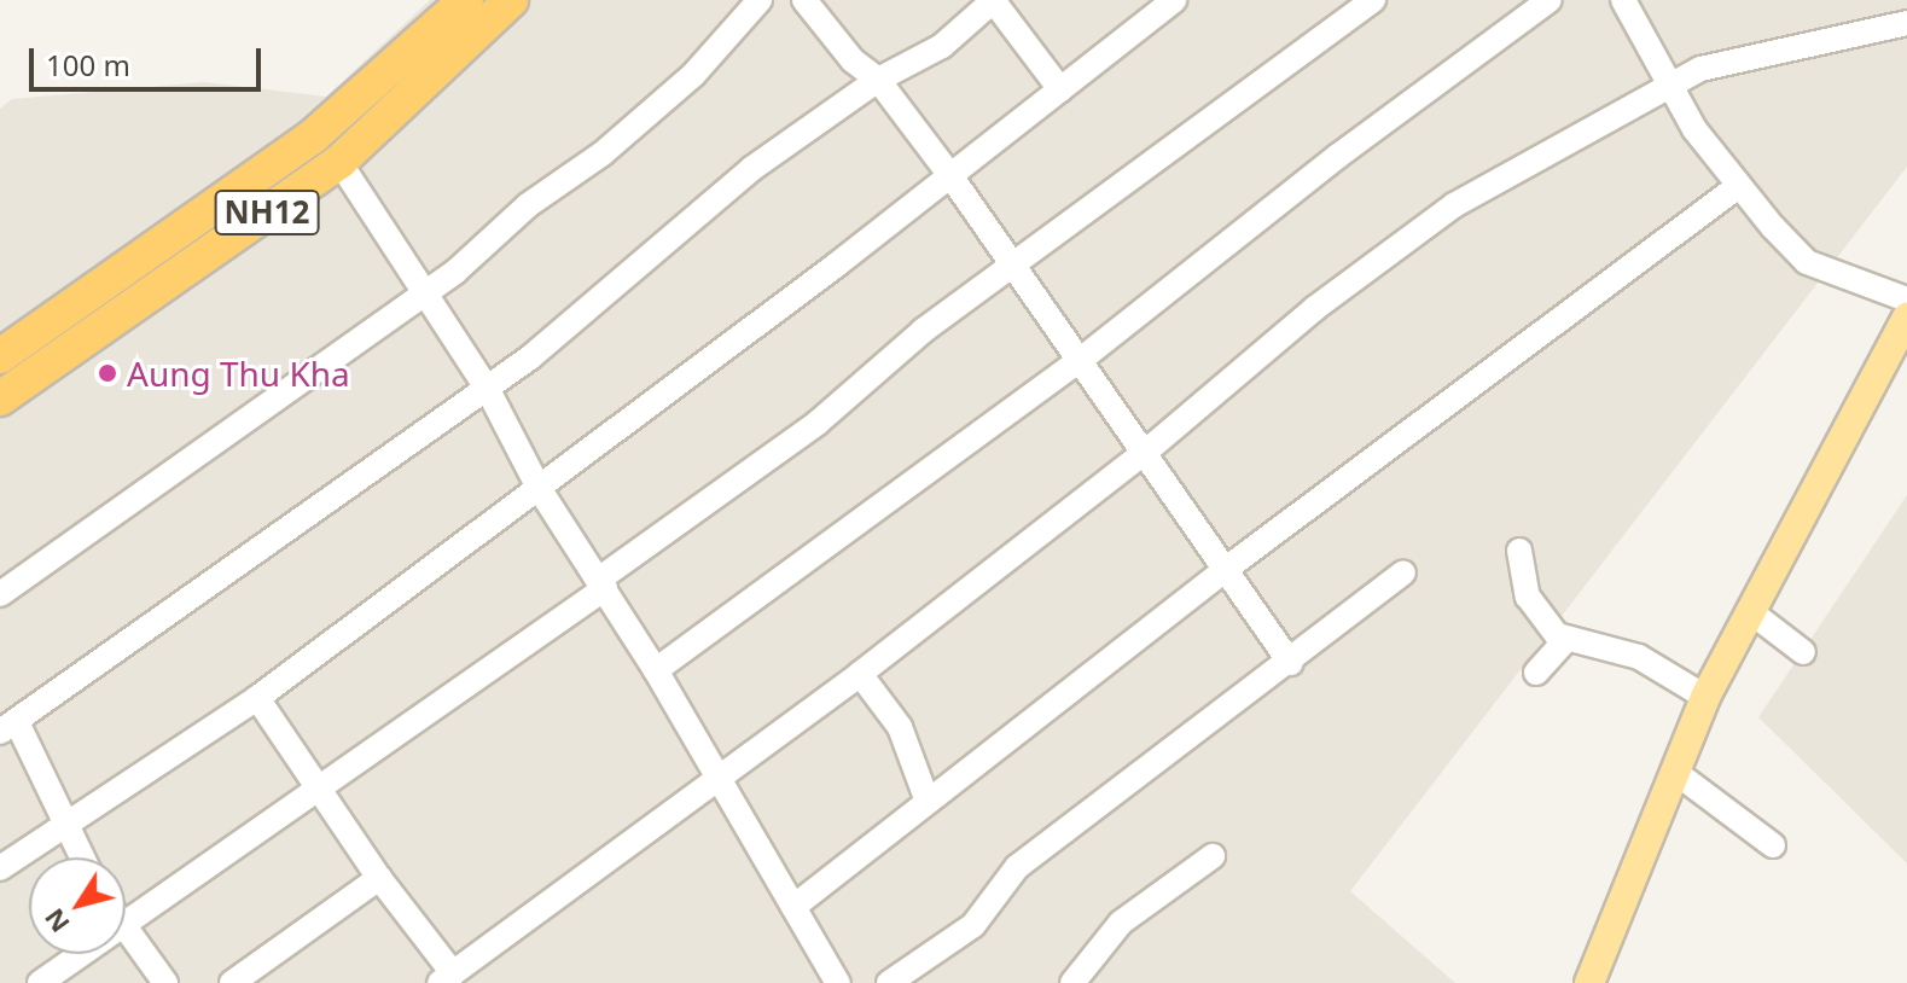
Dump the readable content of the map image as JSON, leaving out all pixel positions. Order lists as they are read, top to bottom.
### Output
{
  "streets": {
    "highway": ["NH12"]
  },
  "places": ["Aung Thu Kha"],
  "scale_bar": "100 m",
  "north": "bottom left"
}
